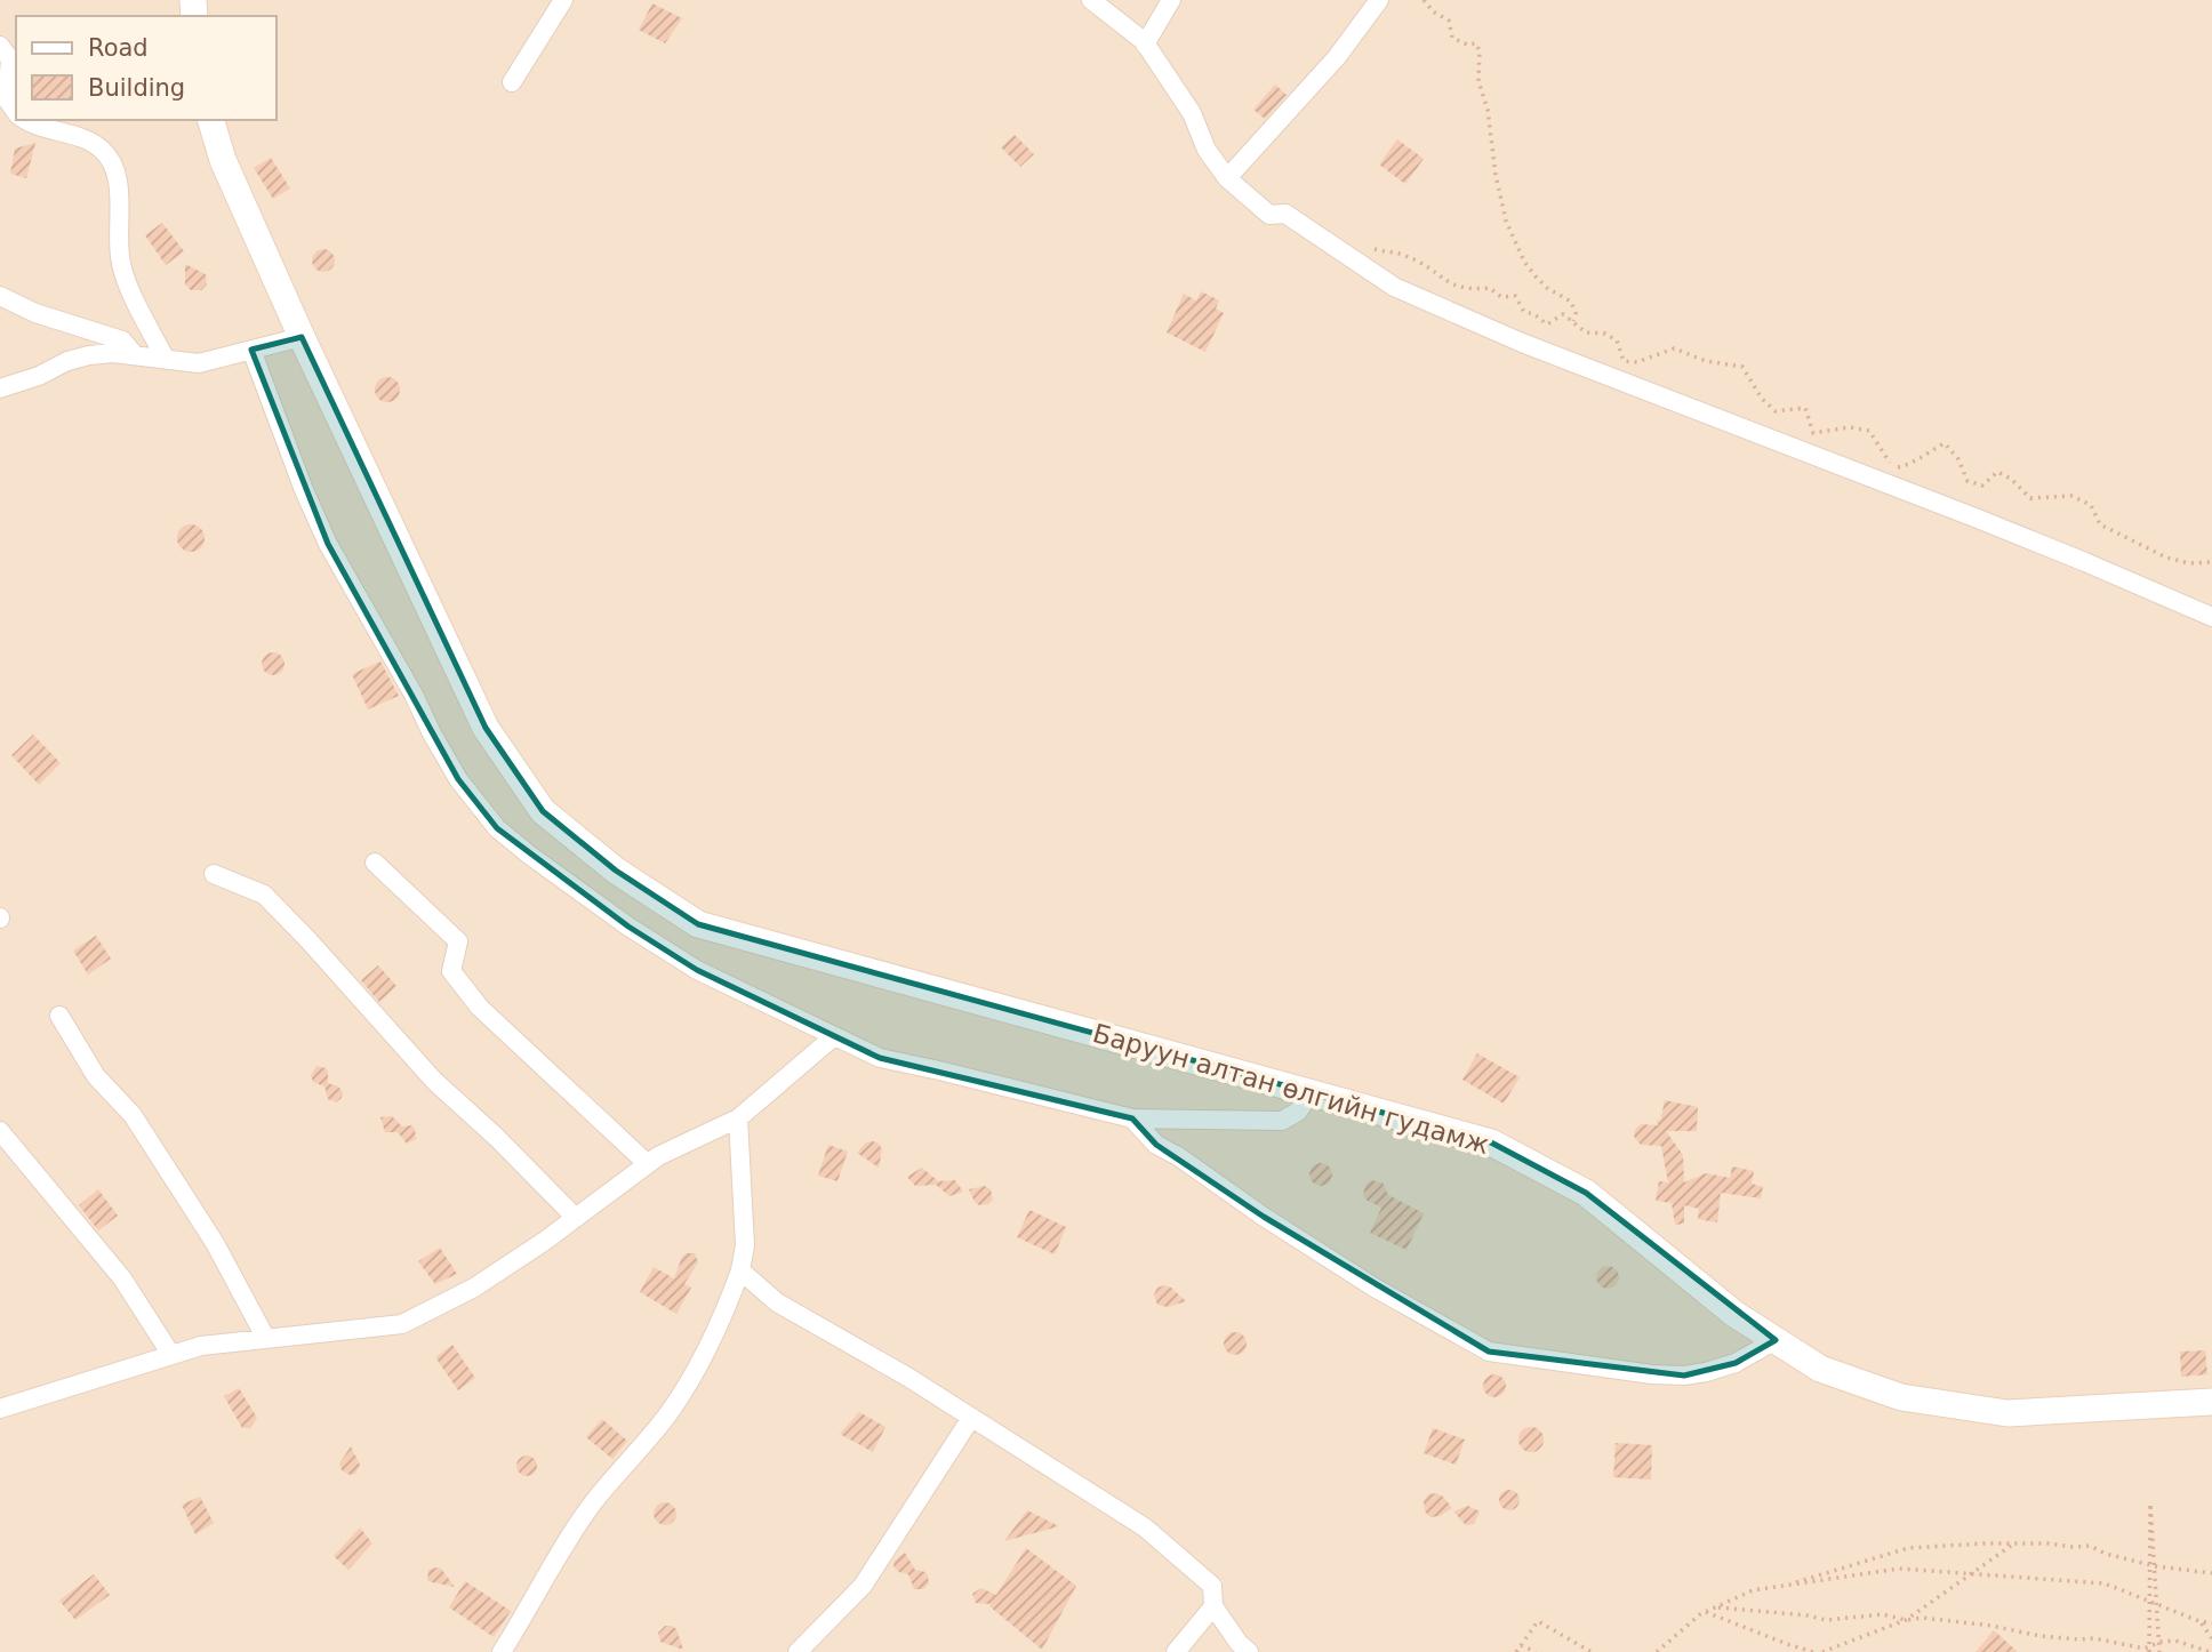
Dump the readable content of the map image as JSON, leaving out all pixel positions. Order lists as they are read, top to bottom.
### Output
{
  "streets": {
    "main road": ["Баруун алтан өлгийн гудамж"]
  },
  "legend": ["Road", "Building"]
}
